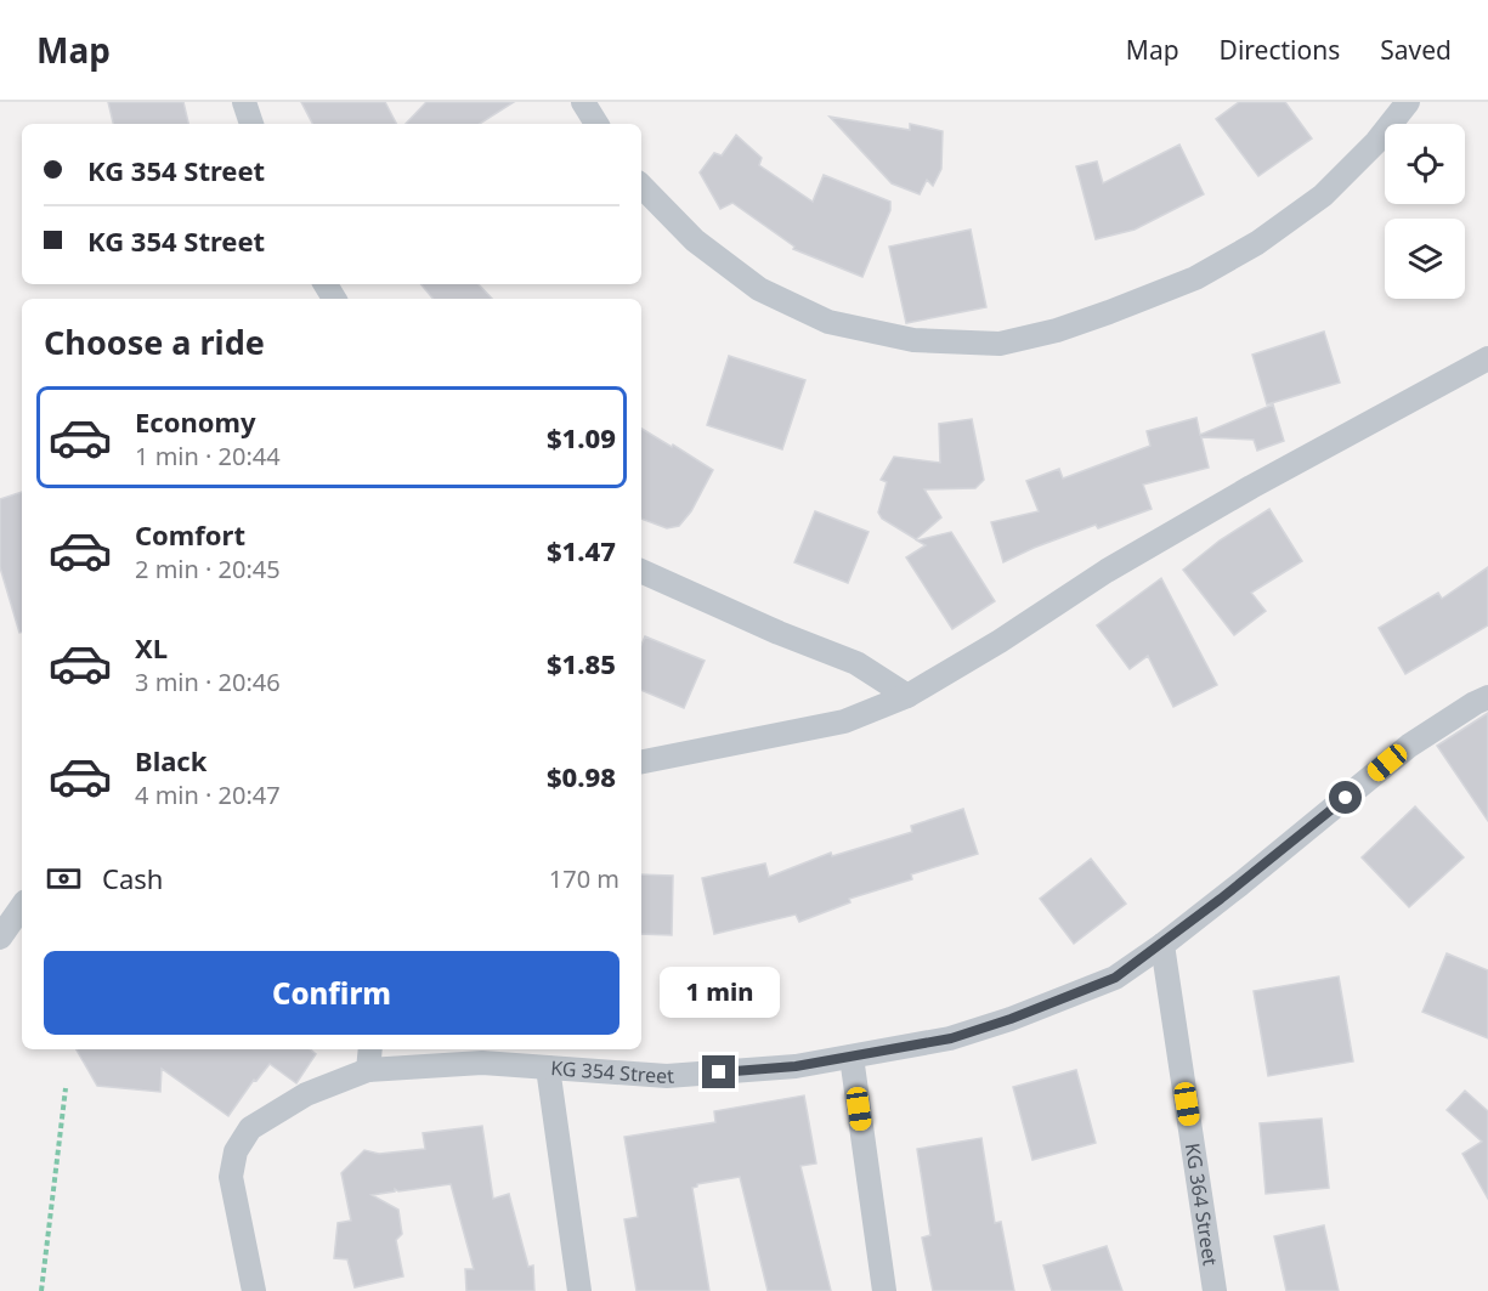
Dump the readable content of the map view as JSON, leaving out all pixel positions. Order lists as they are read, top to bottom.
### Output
{
  "streets": {
    "street": ["KG 354 Street", "KG 364 Street"]
  },
  "crossings": [
    ["KG 354 Street", "KG 364 Street"]
  ],
  "page": {
    "header": "Map",
    "nav": ["Map", "Directions", "Saved"],
    "banner": ["KG 354 Street", "KG 354 Street"],
    "heading": "Choose a ride",
    "list": [
      {
        "name": "Economy",
        "note": "1 min · 20:44",
        "value": "$1.09"
      },
      {
        "name": "Comfort",
        "note": "2 min · 20:45",
        "value": "$1.47"
      },
      {
        "name": "XL",
        "note": "3 min · 20:46",
        "value": "$1.85"
      },
      {
        "name": "Black",
        "note": "4 min · 20:47",
        "value": "$0.98"
      }
    ],
    "pay": ["Cash", "170 m"],
    "buttons": "Confirm",
    "bubble": "1 min"
  }
}
